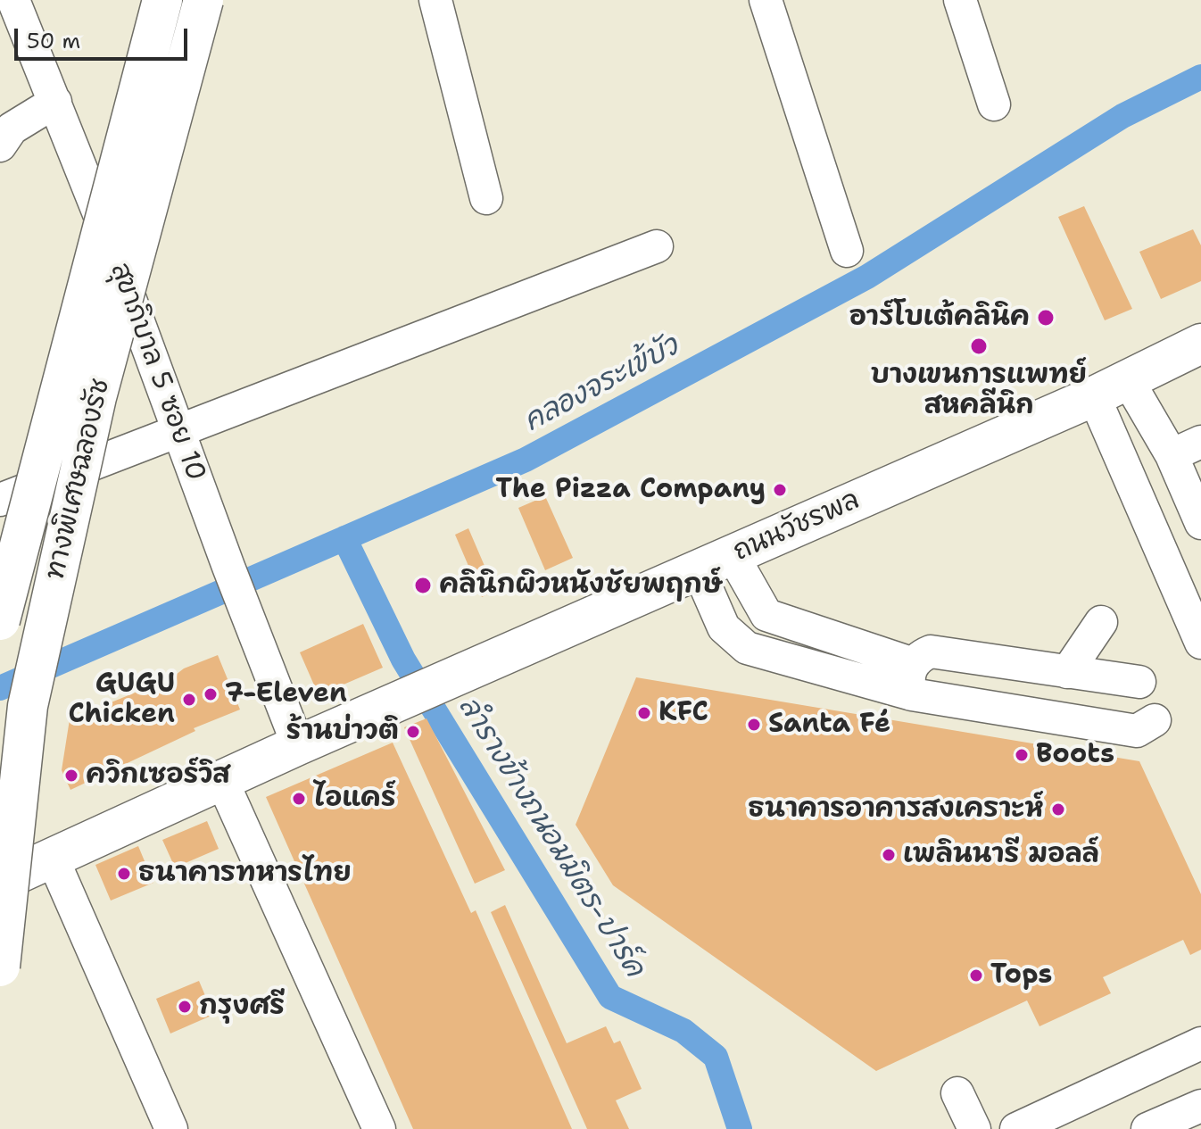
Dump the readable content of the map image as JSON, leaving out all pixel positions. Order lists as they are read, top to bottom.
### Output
{
  "streets": {
    "main road": ["ทางพิเศษฉลองรัช", "ถนนวัชรพล"],
    "street": ["สุขาภิบาล 5 ซอย 10"]
  },
  "crossings": [
    ["สุขาภิบาล 5 ซอย 10", "ถนนวัชรพล"]
  ],
  "water": ["คลองจระเข้บัว", "ลำรางข้างถนอมมิตร-ปาร์ค"],
  "places": [
    "อาร์โบเต้คลินิค",
    "บางเขนการแพทย์ สหคลีนิก",
    "The Pizza Company",
    "คลินิกผิวหนังชัยพฤกษ์",
    "7-Eleven",
    "GUGU Chicken",
    "KFC",
    "Santa Fé",
    "ร้านบ่าวติ",
    "Boots",
    "ควิกเซอร์วิส",
    "ไอแคร์",
    "ธนาคารอาคารสงเคราะห์",
    "เพลินนารี มอลล์",
    "ธนาคารทหารไทย",
    "Tops",
    "กรุงศรี"
  ],
  "scale_bar": "50 m"
}
